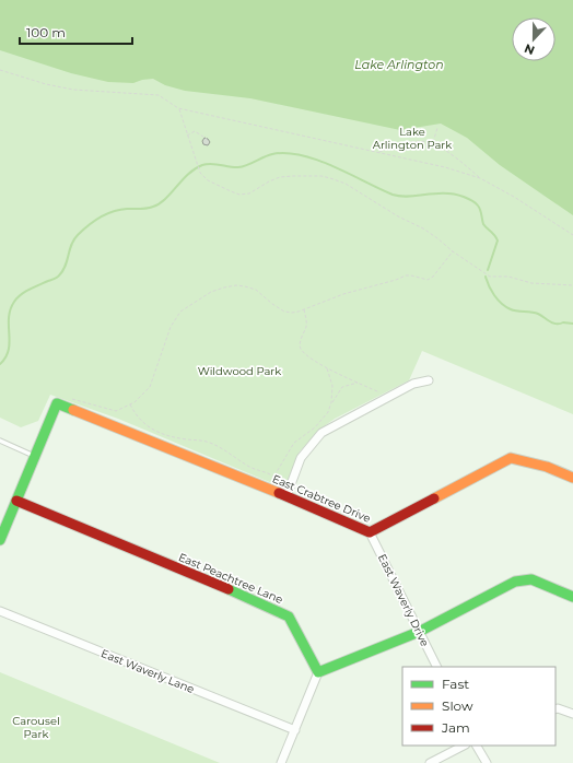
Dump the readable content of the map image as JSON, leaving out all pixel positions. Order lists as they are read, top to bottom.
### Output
{
  "streets": {
    "street": [
      "East Crabtree Drive",
      "East Peachtree Lane",
      "East Waverly Drive",
      "East Waverly Lane"
    ]
  },
  "crossings": [
    ["East Crabtree Drive", "East Waverly Drive"]
  ],
  "water": ["Lake Arlington"],
  "parks": ["Lake Arlington Park", "Wildwood Park", "Carousel Park"],
  "legend": ["Fast", "Slow", "Jam"],
  "scale_bar": "100 m",
  "north": "bottom"
}
